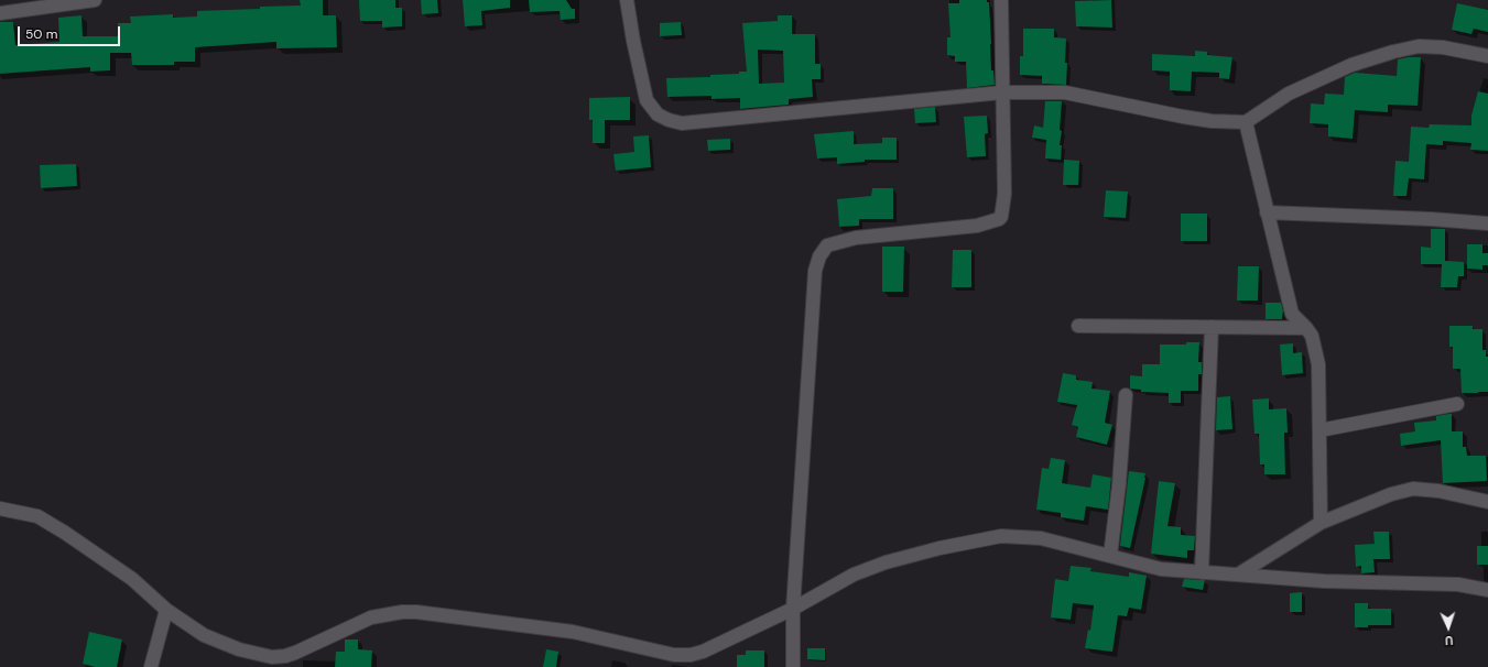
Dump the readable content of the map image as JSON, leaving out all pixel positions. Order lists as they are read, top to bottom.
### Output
{
  "scale_bar": "50 m",
  "north": "bottom"
}
